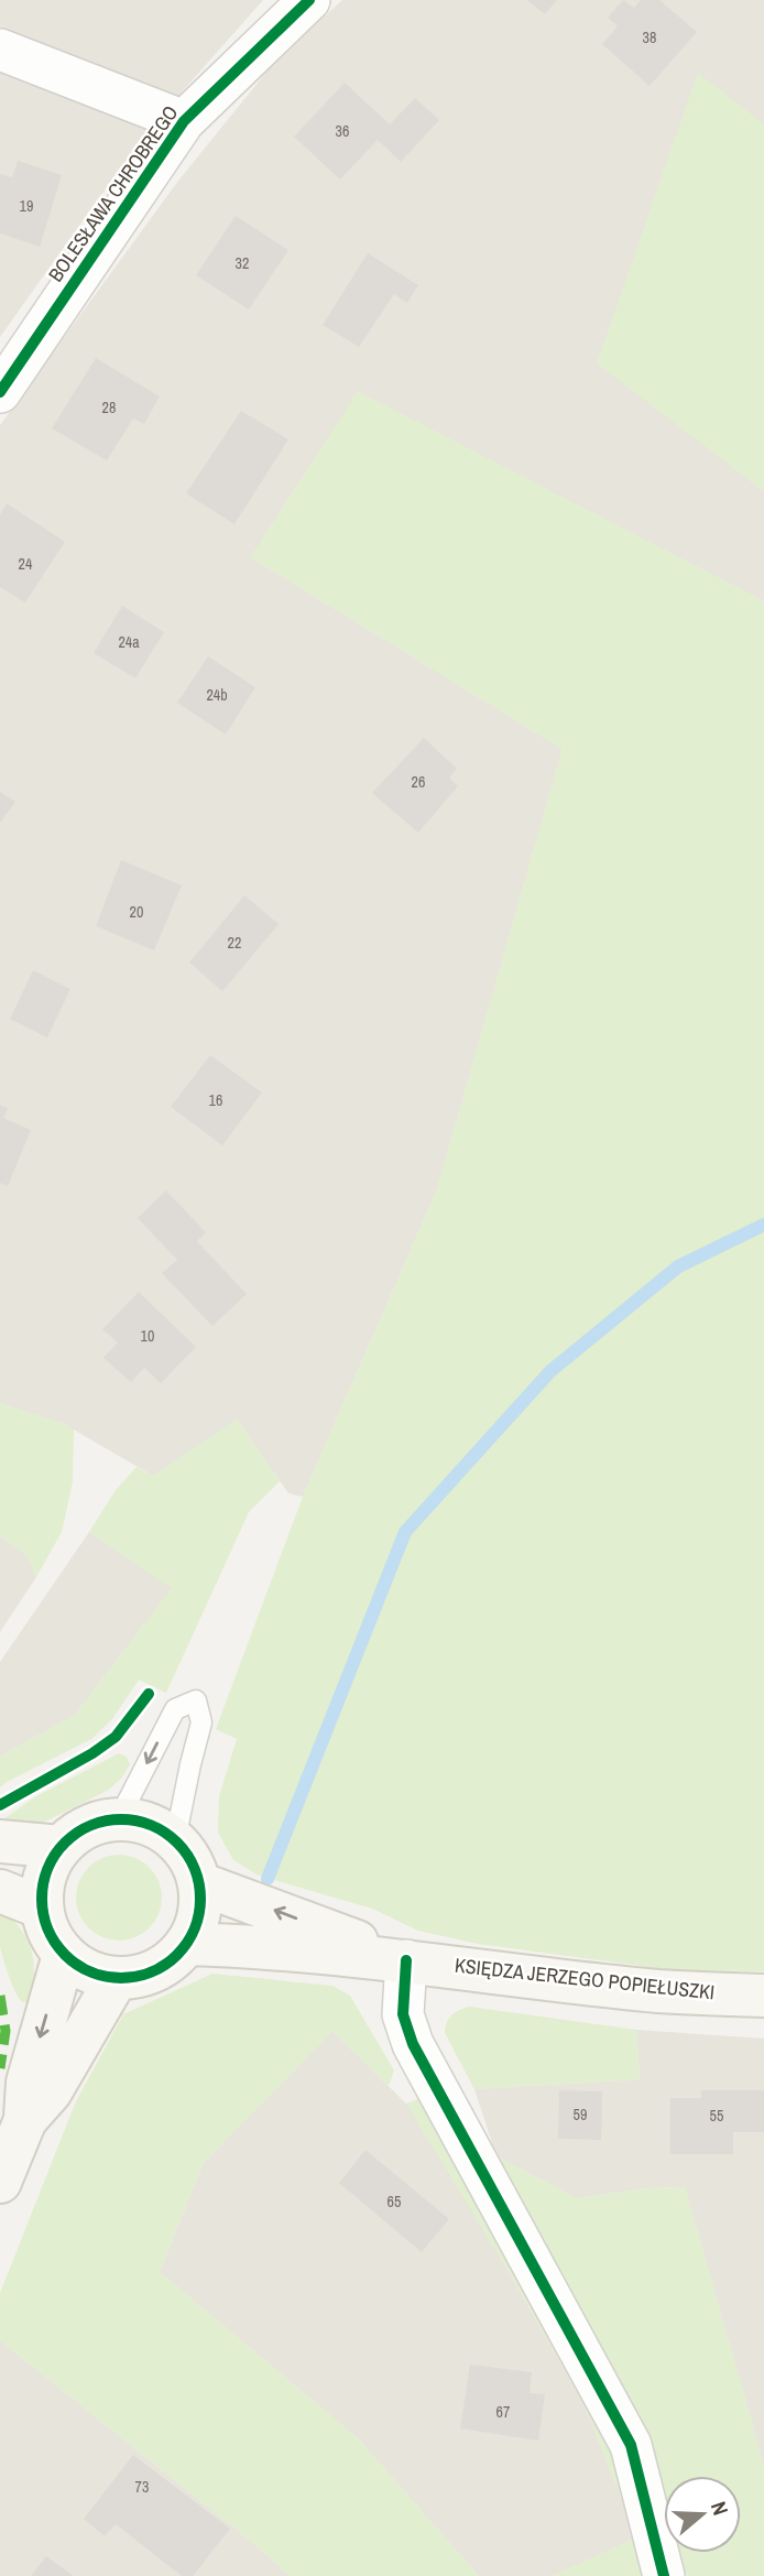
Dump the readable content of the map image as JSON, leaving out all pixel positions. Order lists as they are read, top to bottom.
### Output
{
  "streets": {
    "street": ["BOLESŁAWA CHROBREGO", "KSIĘDZA JERZEGO POPIEŁUSZKI"]
  },
  "house_numbers": [
    "38",
    "36",
    "19",
    "32",
    "28",
    "24",
    "24a",
    "24b",
    "26",
    "20",
    "22",
    "16",
    "10",
    "59",
    "55",
    "65",
    "67",
    "73"
  ],
  "north": "right"
}
